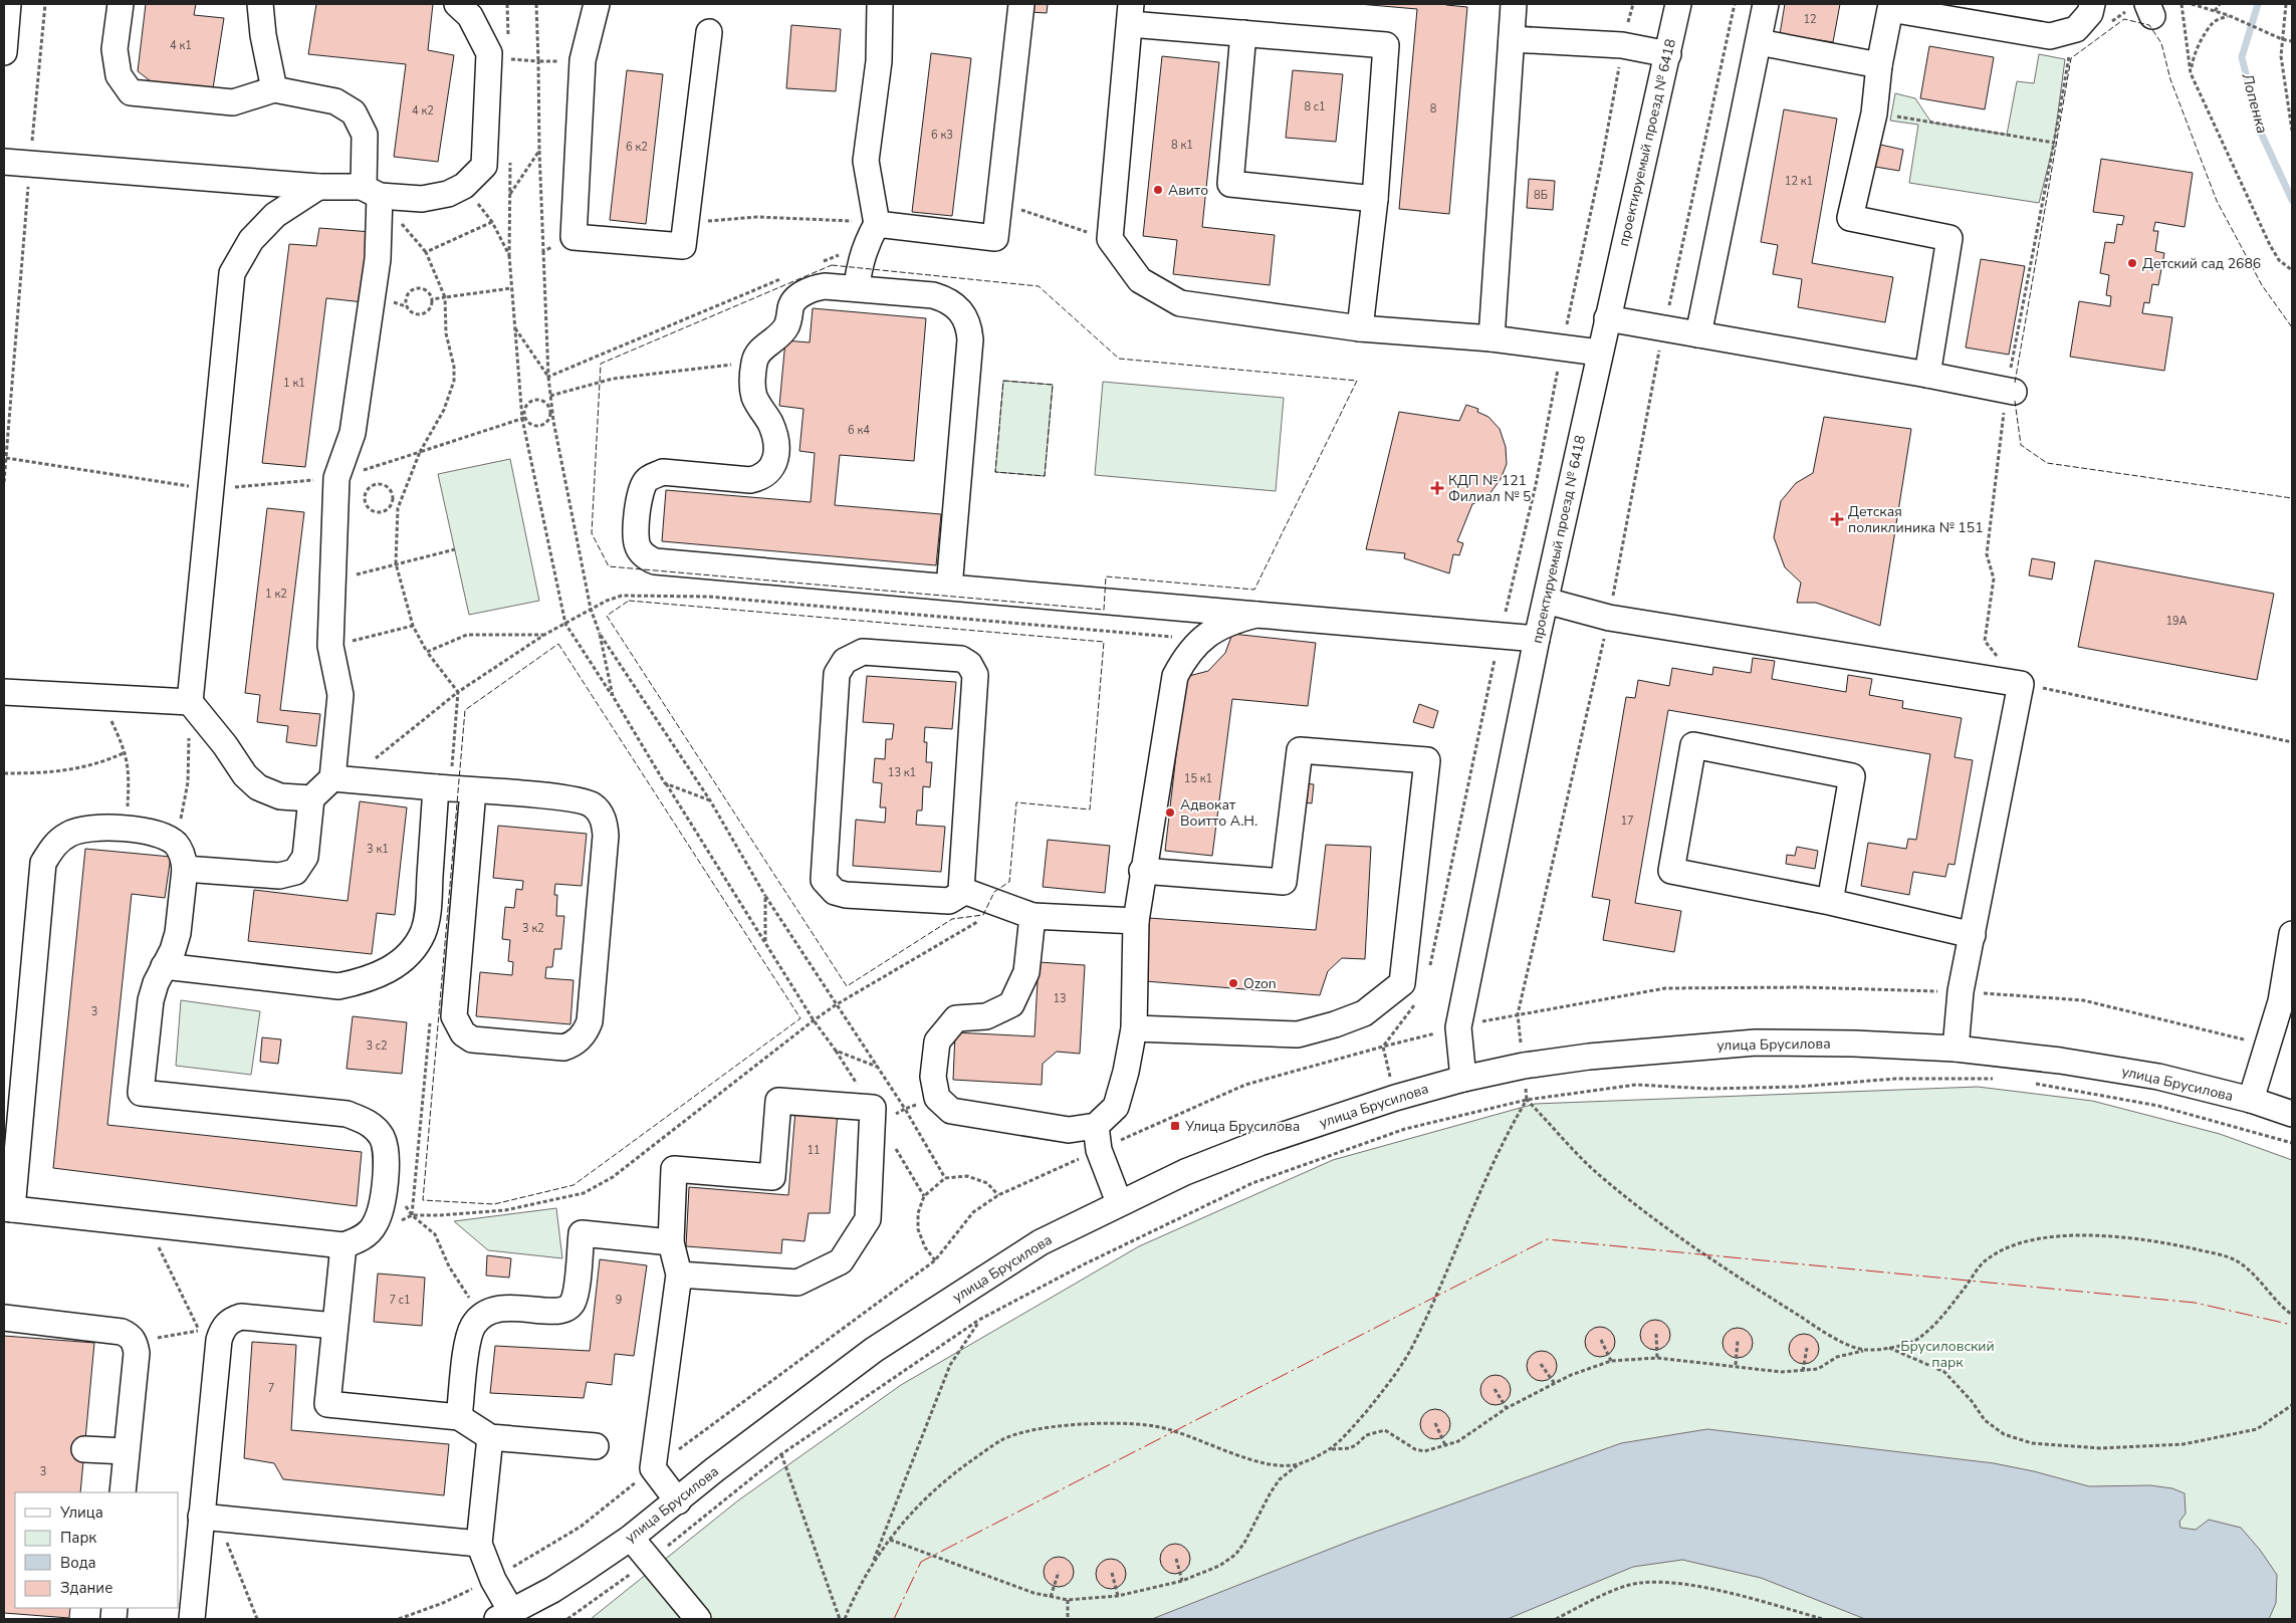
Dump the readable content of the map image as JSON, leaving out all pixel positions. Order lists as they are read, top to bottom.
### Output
{
  "streets": {
    "street": ["проектируемый проезд № 6418", "улица Брусилова"]
  },
  "crossings": [
    ["проектируемый проезд № 6418", "улица Брусилова"]
  ],
  "water": ["Лопенка"],
  "parks": ["Брусиловский парк"],
  "places": {
    "other": [
      "Авито",
      "Детский сад 2686",
      "Адвокат Воитто А.Н.",
      "Ozon"
    ],
    "health": ["КДП № 121 Филиал № 5", "Детская поликлиника № 151"],
    "transit": ["Улица Брусилова"]
  },
  "house_numbers": [
    "12",
    "4 к1",
    "8 с1",
    "8",
    "4 к2",
    "6 к3",
    "8 к1",
    "6 к2",
    "12 к1",
    "8Б",
    "1 к1",
    "6 к4",
    "1 к2",
    "19А",
    "13 к1",
    "15 к1",
    "17",
    "3 к1",
    "3 к2",
    "13",
    "3",
    "3 с2",
    "11",
    "7 с1",
    "9",
    "7",
    "3"
  ],
  "legend": [
    "Улица",
    "Парк",
    "Вода",
    "Здание"
  ]
}
